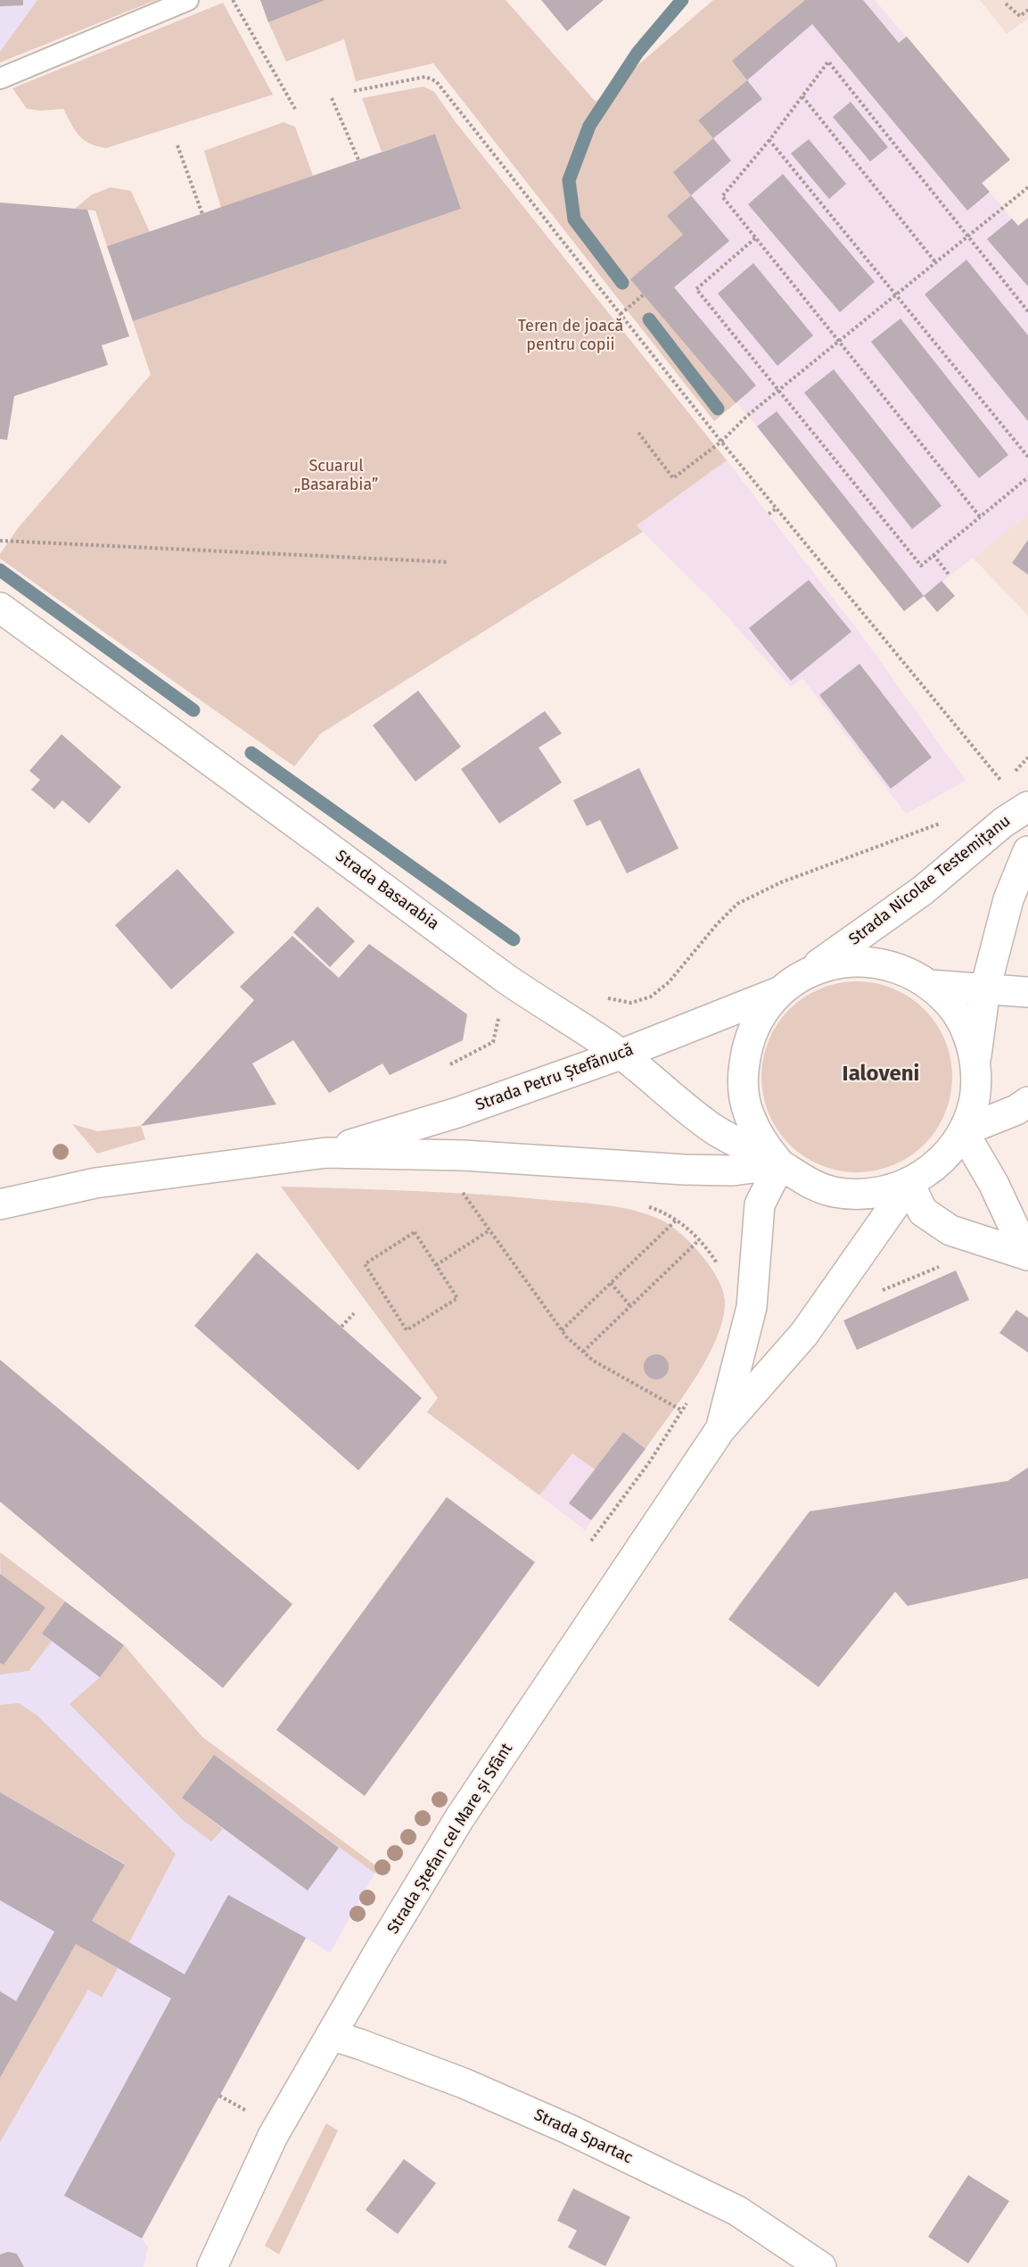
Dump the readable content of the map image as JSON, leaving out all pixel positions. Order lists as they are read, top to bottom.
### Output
{
  "streets": {
    "main road": [
      "Strada Nicolae Testemițanu",
      "Strada Basarabia",
      "Strada Petru Ștefănucă",
      "Strada Ștefan cel Mare și Sfânt",
      "Strada Spartac"
    ]
  },
  "crossings": [
    ["Strada Nicolae Testemițanu", "Strada Basarabia"],
    ["Strada Basarabia", "Strada Petru Ștefănucă"],
    ["Strada Basarabia", "Strada Ștefan cel Mare și Sfânt"],
    ["Strada Petru Ștefănucă", "Strada Ștefan cel Mare și Sfânt"],
    ["Strada Ștefan cel Mare și Sfânt", "Strada Spartac"]
  ],
  "districts": ["Ialoveni"],
  "parks": ["Teren de joacă pentru copii", "Scuarul „Basarabia”"]
}
